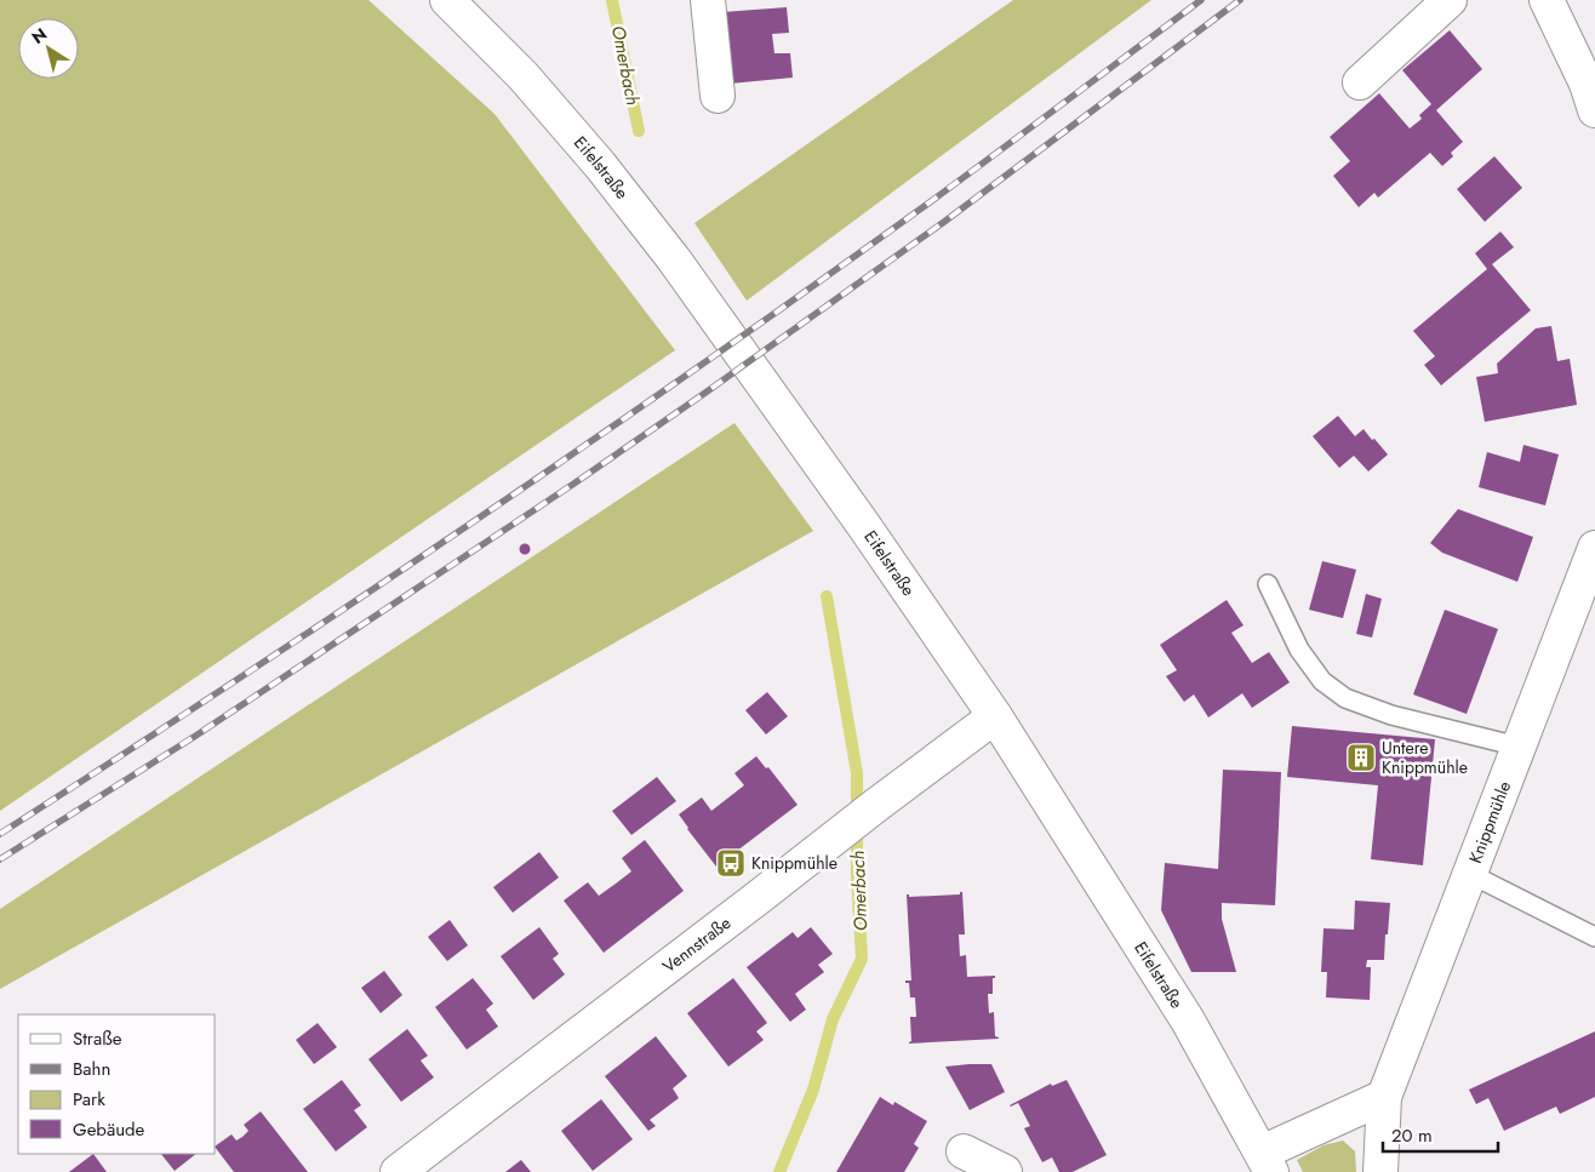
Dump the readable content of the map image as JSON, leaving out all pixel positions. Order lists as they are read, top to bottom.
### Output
{
  "streets": {
    "street": ["Eifelstraße", "Knippmühle", "Vennstraße"]
  },
  "crossings": [
    ["Eifelstraße", "Vennstraße"]
  ],
  "water": ["Omerbach"],
  "places": {
    "building": ["Untere Knippmühle"],
    "bus stop": ["Knippmühle"]
  },
  "legend": [
    "Straße",
    "Bahn",
    "Park",
    "Gebäude"
  ],
  "scale_bar": "20 m",
  "north": "top left"
}
